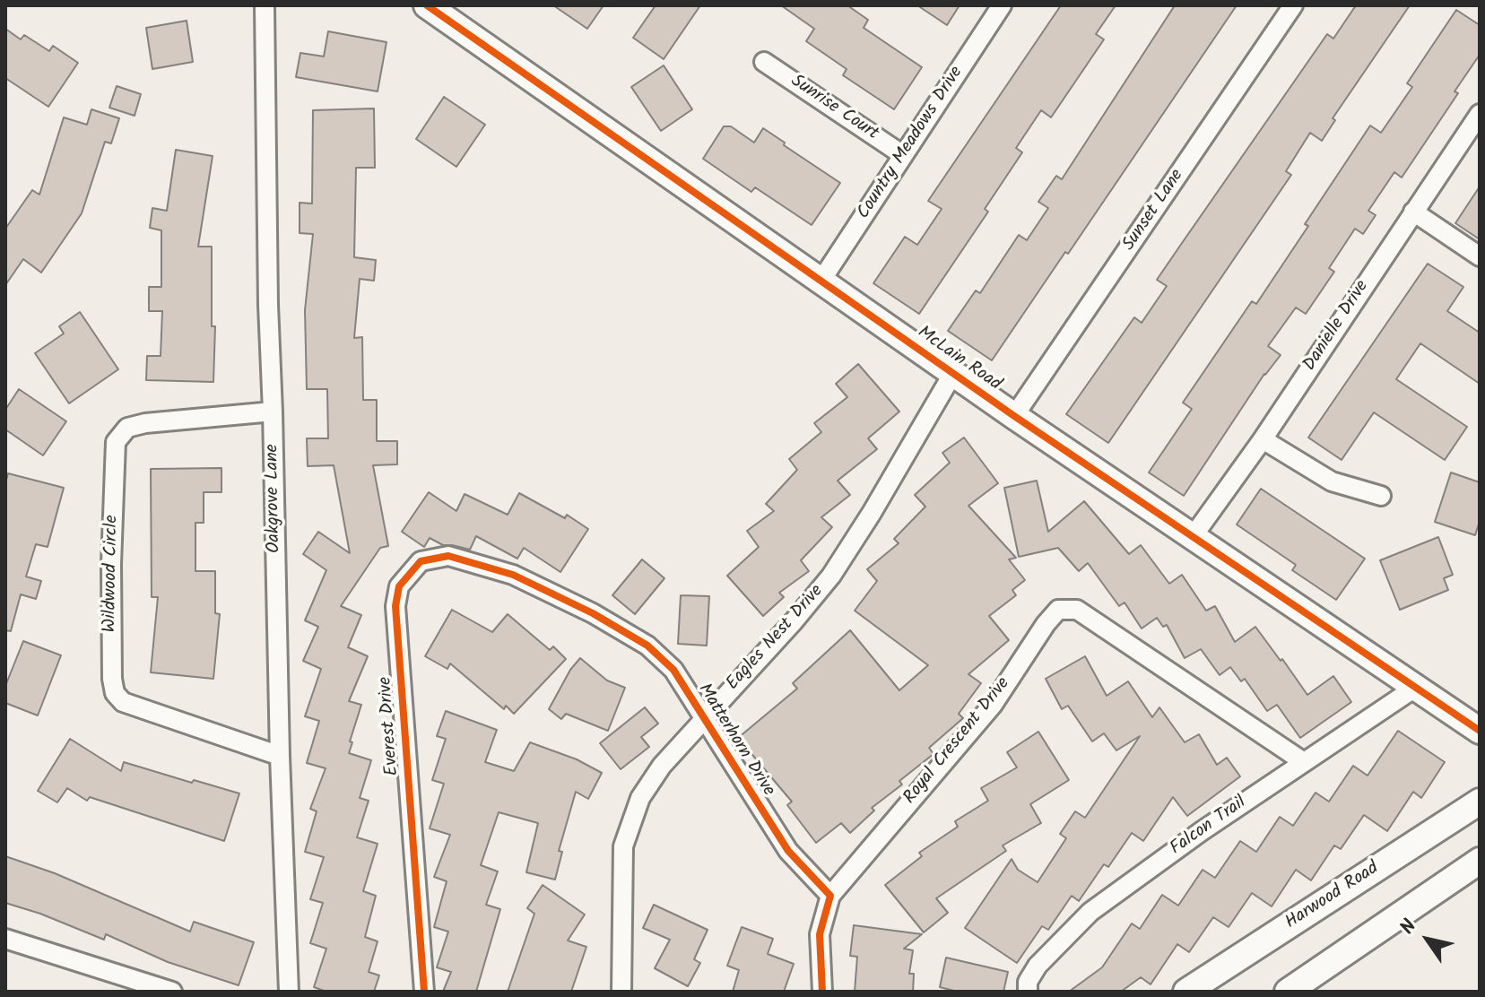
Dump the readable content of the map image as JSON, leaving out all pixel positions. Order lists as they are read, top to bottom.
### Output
{
  "streets": {
    "street": [
      "Sunrise Court",
      "Country Meadows Drive",
      "Sunset Lane",
      "Danielle Drive",
      "McLain Road",
      "Oakgrove Lane",
      "Wildwood Circle",
      "Eagles Nest Drive",
      "Everest Drive",
      "Matterhorn Drive",
      "Royal Crescent Drive",
      "Falcon Trail",
      "Harwood Road"
    ]
  },
  "crossings": [
    ["Sunrise Court", "Country Meadows Drive"],
    ["Country Meadows Drive", "McLain Road"],
    ["Sunset Lane", "McLain Road"],
    ["Danielle Drive", "McLain Road"],
    ["McLain Road", "Eagles Nest Drive"],
    ["McLain Road", "Falcon Trail"],
    ["Oakgrove Lane", "Wildwood Circle"],
    ["Eagles Nest Drive", "Matterhorn Drive"],
    ["Everest Drive", "Matterhorn Drive"],
    ["Matterhorn Drive", "Royal Crescent Drive"],
    ["Royal Crescent Drive", "Falcon Trail"]
  ],
  "north": "top left"
}
